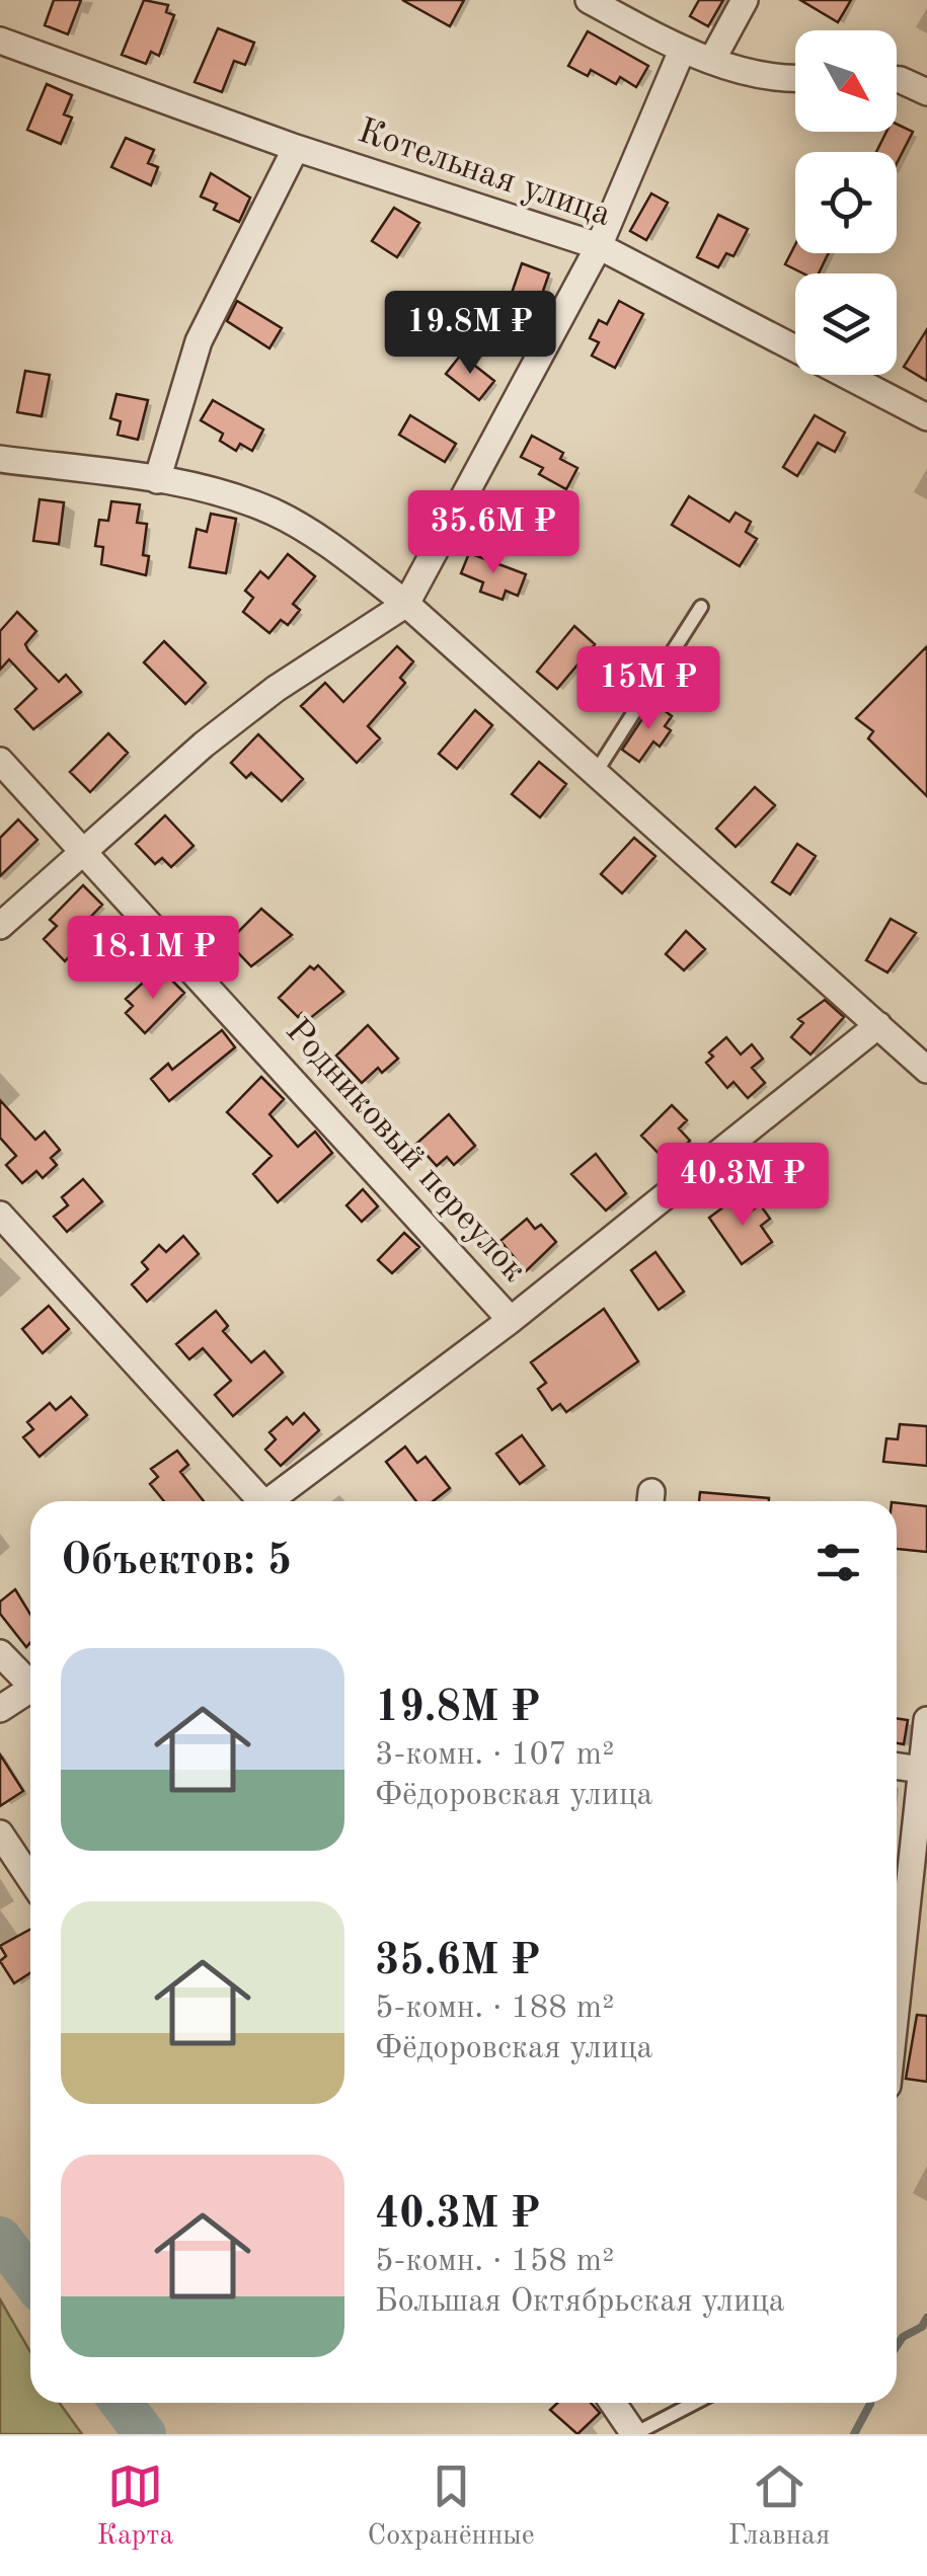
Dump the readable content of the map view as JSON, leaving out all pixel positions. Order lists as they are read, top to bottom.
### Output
{
  "streets": {
    "street": ["Котельная улица", "Родниковый переулок"]
  },
  "north": "bottom right",
  "page": {
    "price": [
      "19.8M ₽",
      "35.6M ₽",
      "15M ₽",
      "18.1M ₽",
      "40.3M ₽"
    ],
    "heading": "Объектов: 5",
    "list": [
      {
        "name": "19.8M ₽",
        "note": "3-комн. · 107 m² · Фёдоровская улица"
      },
      {
        "name": "35.6M ₽",
        "note": "5-комн. · 188 m² · Фёдоровская улица"
      },
      {
        "name": "40.3M ₽",
        "note": "5-комн. · 158 m² · Большая Октябрьская улица"
      }
    ],
    "tabs": ["Карта", "Сохранённые", "Главная"]
  }
}
